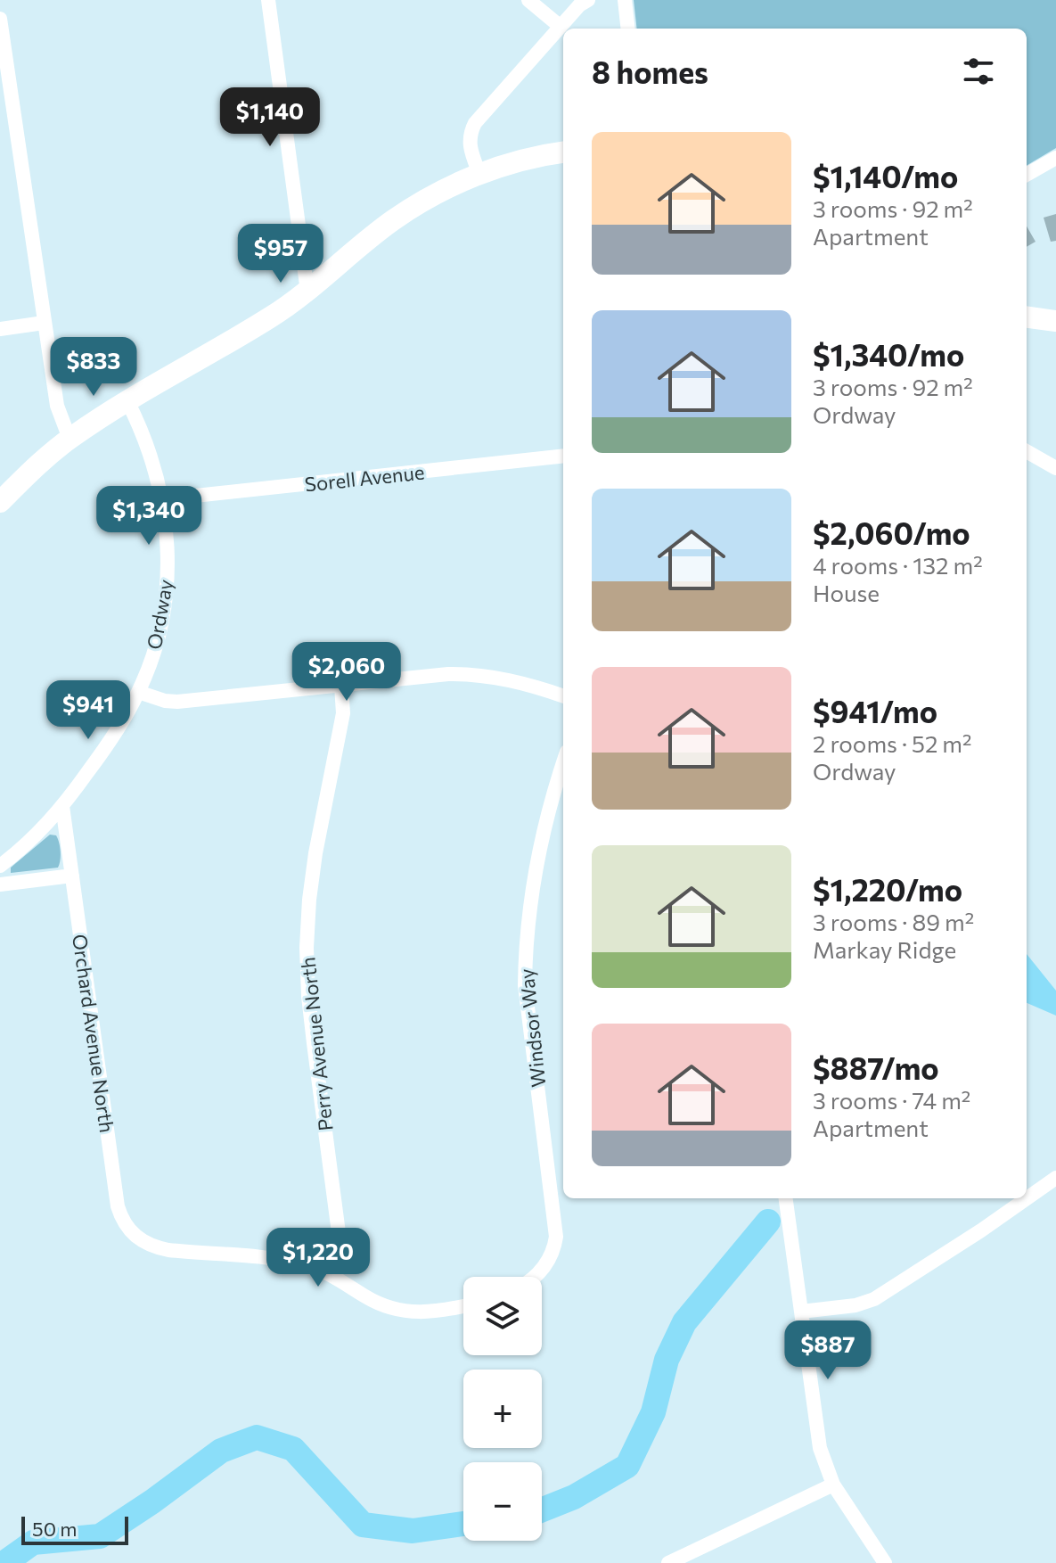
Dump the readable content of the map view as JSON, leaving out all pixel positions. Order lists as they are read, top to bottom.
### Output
{
  "streets": {
    "street": [
      "Sorell Avenue",
      "Ordway",
      "Windsor Way",
      "Orchard Avenue North",
      "Perry Avenue North"
    ]
  },
  "crossings": [
    ["Sorell Avenue", "Ordway"],
    ["Ordway", "Orchard Avenue North"],
    ["Orchard Avenue North", "Perry Avenue North"]
  ],
  "scale_bar": "50 m",
  "page": {
    "heading": "8 homes",
    "price": [
      "$1,140",
      "$957",
      "$833",
      "$1,340",
      "$2,060",
      "$941",
      "$1,220",
      "$887"
    ],
    "list": [
      {
        "name": "$1,140/mo",
        "note": "3 rooms · 92 m² · Apartment"
      },
      {
        "name": "$1,340/mo",
        "note": "3 rooms · 92 m² · Ordway"
      },
      {
        "name": "$2,060/mo",
        "note": "4 rooms · 132 m² · House"
      },
      {
        "name": "$941/mo",
        "note": "2 rooms · 52 m² · Ordway"
      },
      {
        "name": "$1,220/mo",
        "note": "3 rooms · 89 m² · Markay Ridge"
      },
      {
        "name": "$887/mo",
        "note": "3 rooms · 74 m² · Apartment"
      }
    ],
    "map_buttons": ["+", "−"],
    "scale": "50 m"
  }
}
